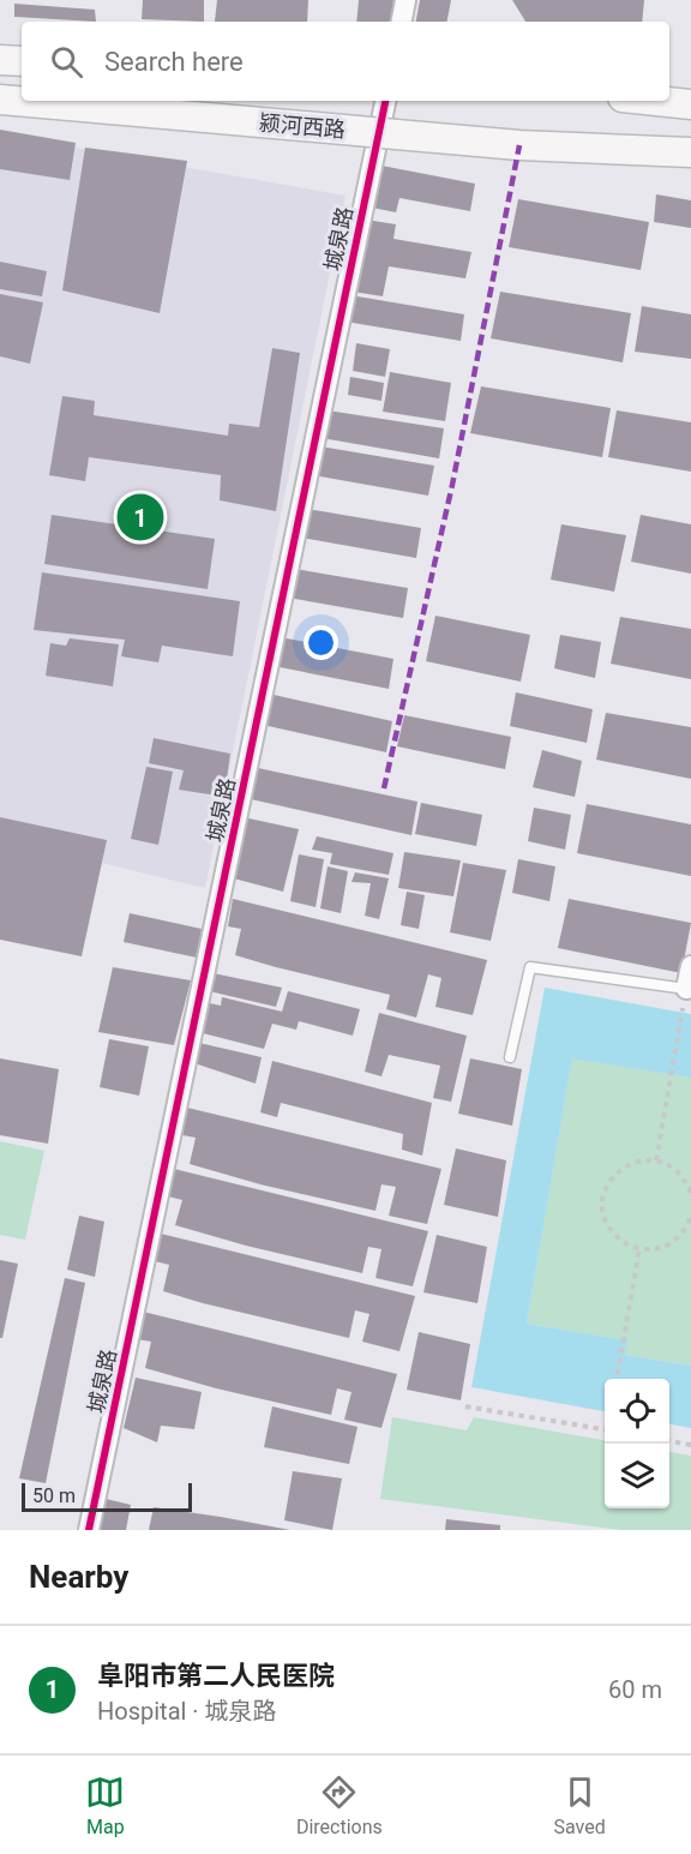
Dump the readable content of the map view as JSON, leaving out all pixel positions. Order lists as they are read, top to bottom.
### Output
{
  "streets": {
    "main road": ["颍河西路"],
    "street": ["城泉路"]
  },
  "scale_bar": "50 m",
  "page": {
    "search": "Search here",
    "pins": "1",
    "scale": "50 m",
    "heading": "Nearby",
    "list": [
      {
        "mark": "1",
        "name": "阜阳市第二人民医院",
        "note": "Hospital · 城泉路",
        "value": "60 m"
      }
    ],
    "nav": ["Map", "Directions", "Saved"]
  }
}
